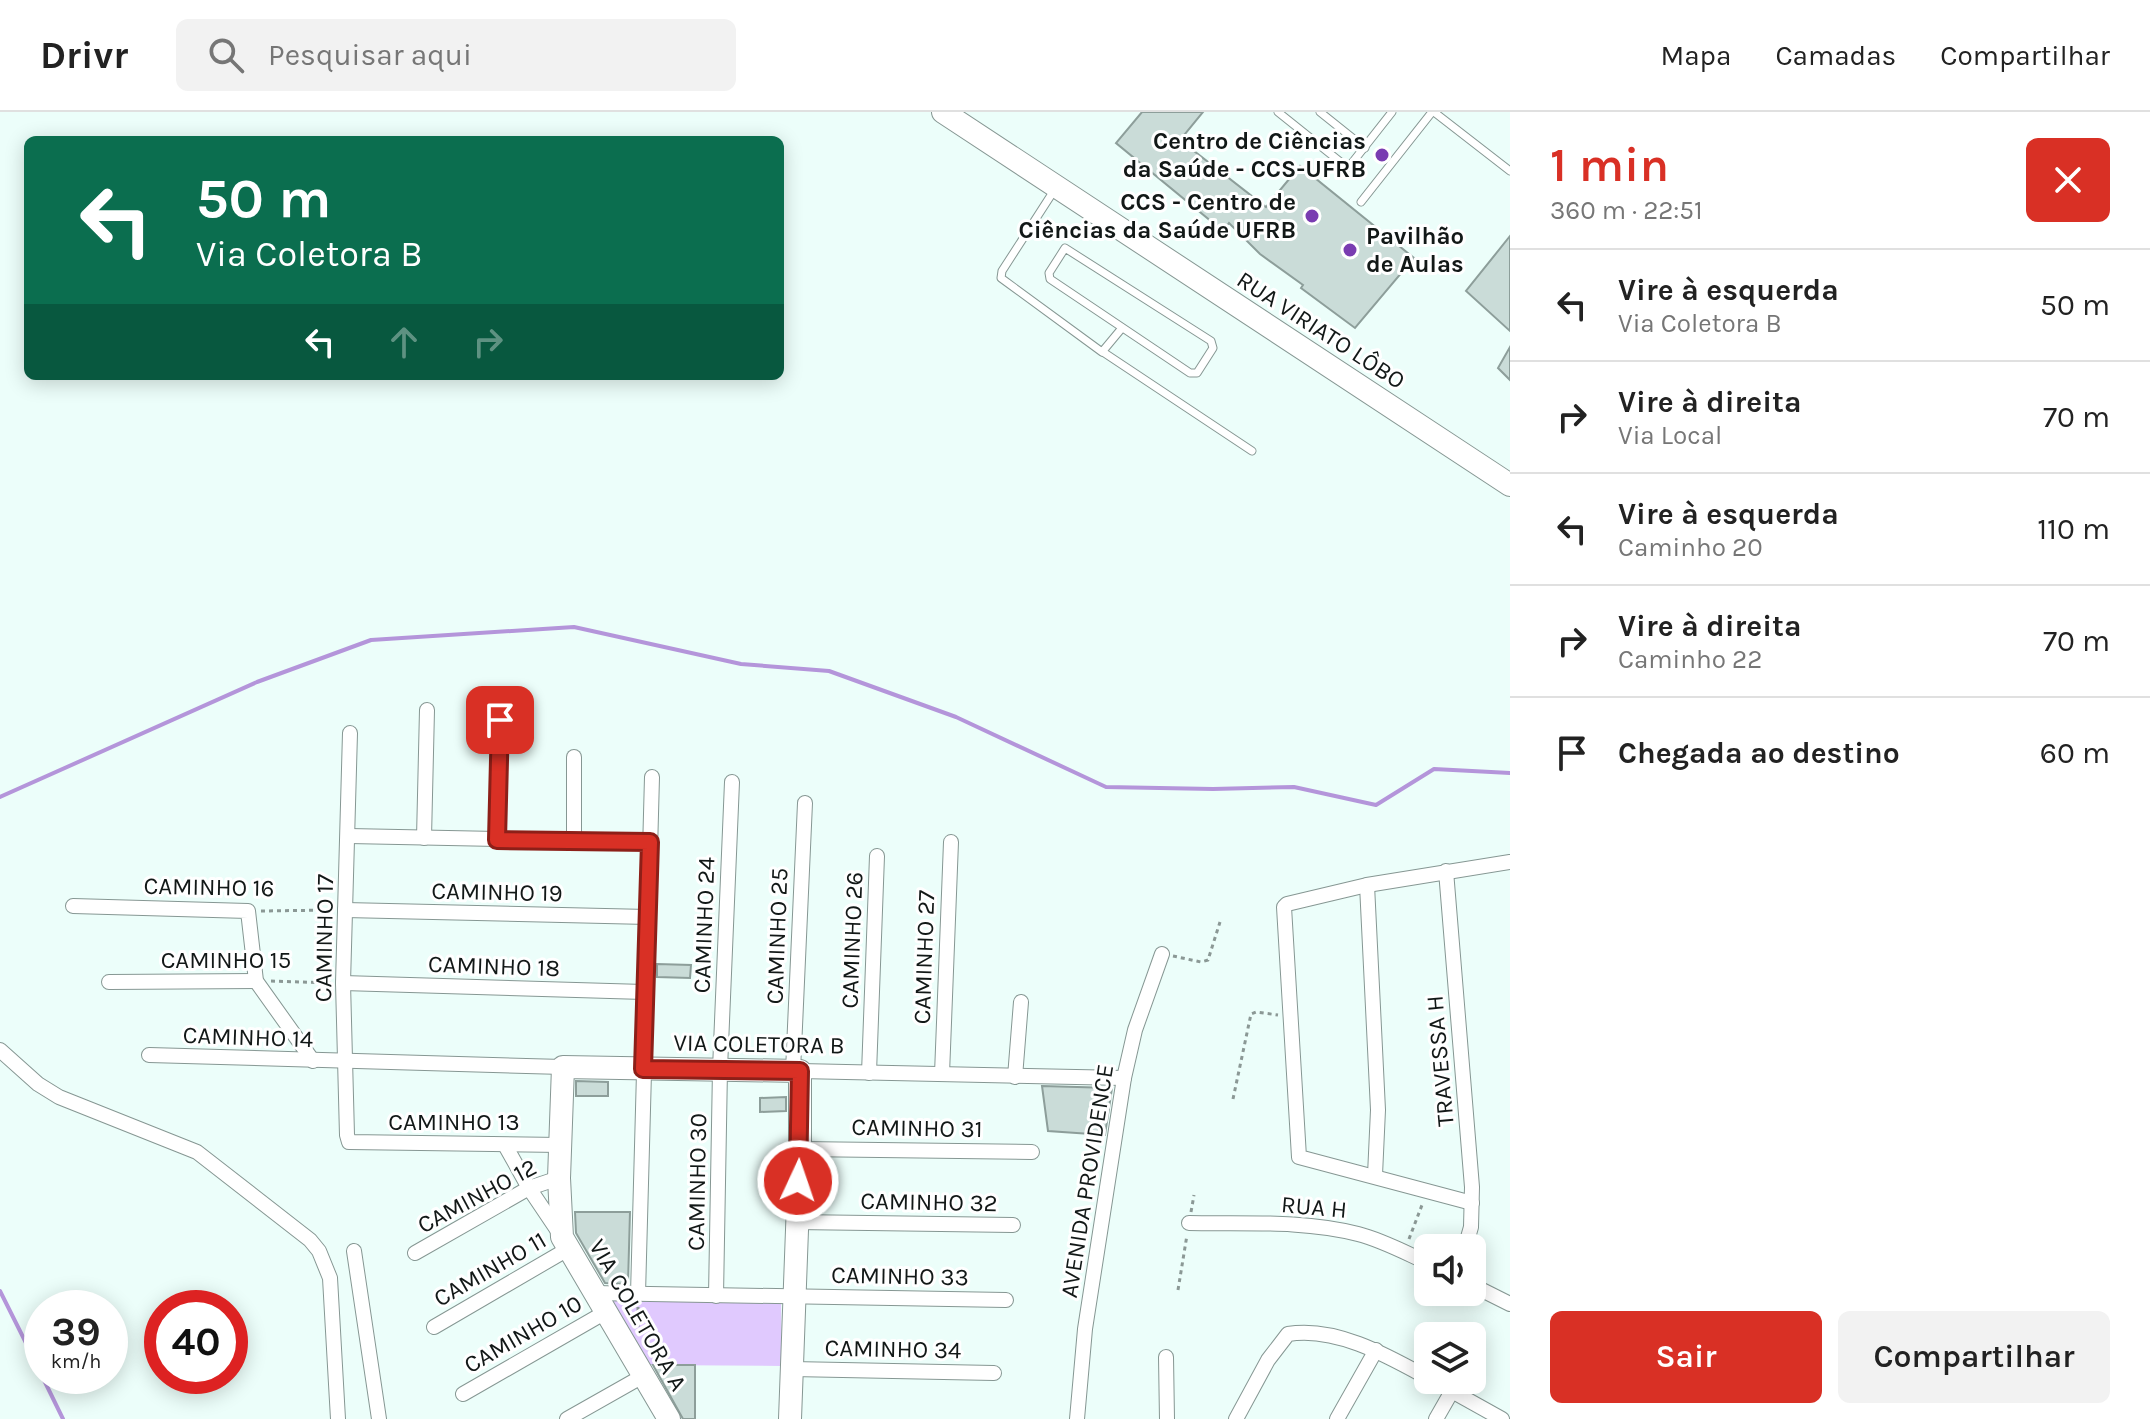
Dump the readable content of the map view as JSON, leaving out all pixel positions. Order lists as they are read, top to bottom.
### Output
{
  "streets": {
    "street": [
      "RUA VIRIATO LÔBO",
      "CAMINHO 16",
      "CAMINHO 19",
      "CAMINHO 24",
      "CAMINHO 25",
      "CAMINHO 17",
      "CAMINHO 26",
      "CAMINHO 27",
      "CAMINHO 15",
      "CAMINHO 18",
      "CAMINHO 14",
      "VIA COLETORA B",
      "TRAVESSA H",
      "CAMINHO 13",
      "CAMINHO 31",
      "AVENIDA PROVIDENCE",
      "CAMINHO 30",
      "CAMINHO 12",
      "CAMINHO 32",
      "RUA H",
      "CAMINHO 11",
      "CAMINHO 33",
      "VIA COLETORA A",
      "CAMINHO 10",
      "CAMINHO 34"
    ]
  },
  "crossings": [
    ["CAMINHO 16", "CAMINHO 19"],
    ["CAMINHO 16", "CAMINHO 17"],
    ["CAMINHO 19", "CAMINHO 17"],
    ["CAMINHO 24", "VIA COLETORA B"],
    ["CAMINHO 24", "CAMINHO 30"],
    ["CAMINHO 25", "VIA COLETORA B"],
    ["CAMINHO 17", "CAMINHO 15"],
    ["CAMINHO 17", "CAMINHO 18"],
    ["CAMINHO 17", "CAMINHO 14"],
    ["CAMINHO 17", "VIA COLETORA B"],
    ["CAMINHO 17", "CAMINHO 13"],
    ["CAMINHO 26", "VIA COLETORA B"],
    ["CAMINHO 27", "VIA COLETORA B"],
    ["CAMINHO 15", "CAMINHO 18"],
    ["CAMINHO 14", "VIA COLETORA B"],
    ["VIA COLETORA B", "AVENIDA PROVIDENCE"],
    ["VIA COLETORA B", "CAMINHO 30"],
    ["VIA COLETORA B", "VIA COLETORA A"],
    ["CAMINHO 13", "VIA COLETORA A"],
    ["CAMINHO 30", "CAMINHO 33"],
    ["CAMINHO 12", "VIA COLETORA A"],
    ["CAMINHO 11", "VIA COLETORA A"],
    ["CAMINHO 33", "VIA COLETORA A"],
    ["VIA COLETORA A", "CAMINHO 10"]
  ],
  "places": ["Centro de Ciências da Saúde - CCS-UFRB", "CCS - Centro de Ciências da Saúde UFRB", "Pavilhão de Aulas"],
  "page": {
    "header": "Drivr",
    "search": "Pesquisar aqui",
    "nav": ["Mapa", "Camadas", "Compartilhar"],
    "heading": ["1 min", "360 m · 22:51"],
    "turn": ["50 m", "Via Coletora B"],
    "list": [
      {
        "name": "Vire à esquerda",
        "note": "Via Coletora B",
        "value": "50 m"
      },
      {
        "name": "Vire à direita",
        "note": "Via Local",
        "value": "70 m"
      },
      {
        "name": "Vire à esquerda",
        "note": "Caminho 20",
        "value": "110 m"
      },
      {
        "name": "Vire à direita",
        "note": "Caminho 22",
        "value": "70 m"
      },
      {
        "name": "Chegada ao destino",
        "value": "60 m"
      }
    ],
    "speed": "39 km/h",
    "limit": "40",
    "buttons": ["Sair", "Compartilhar"]
  }
}
